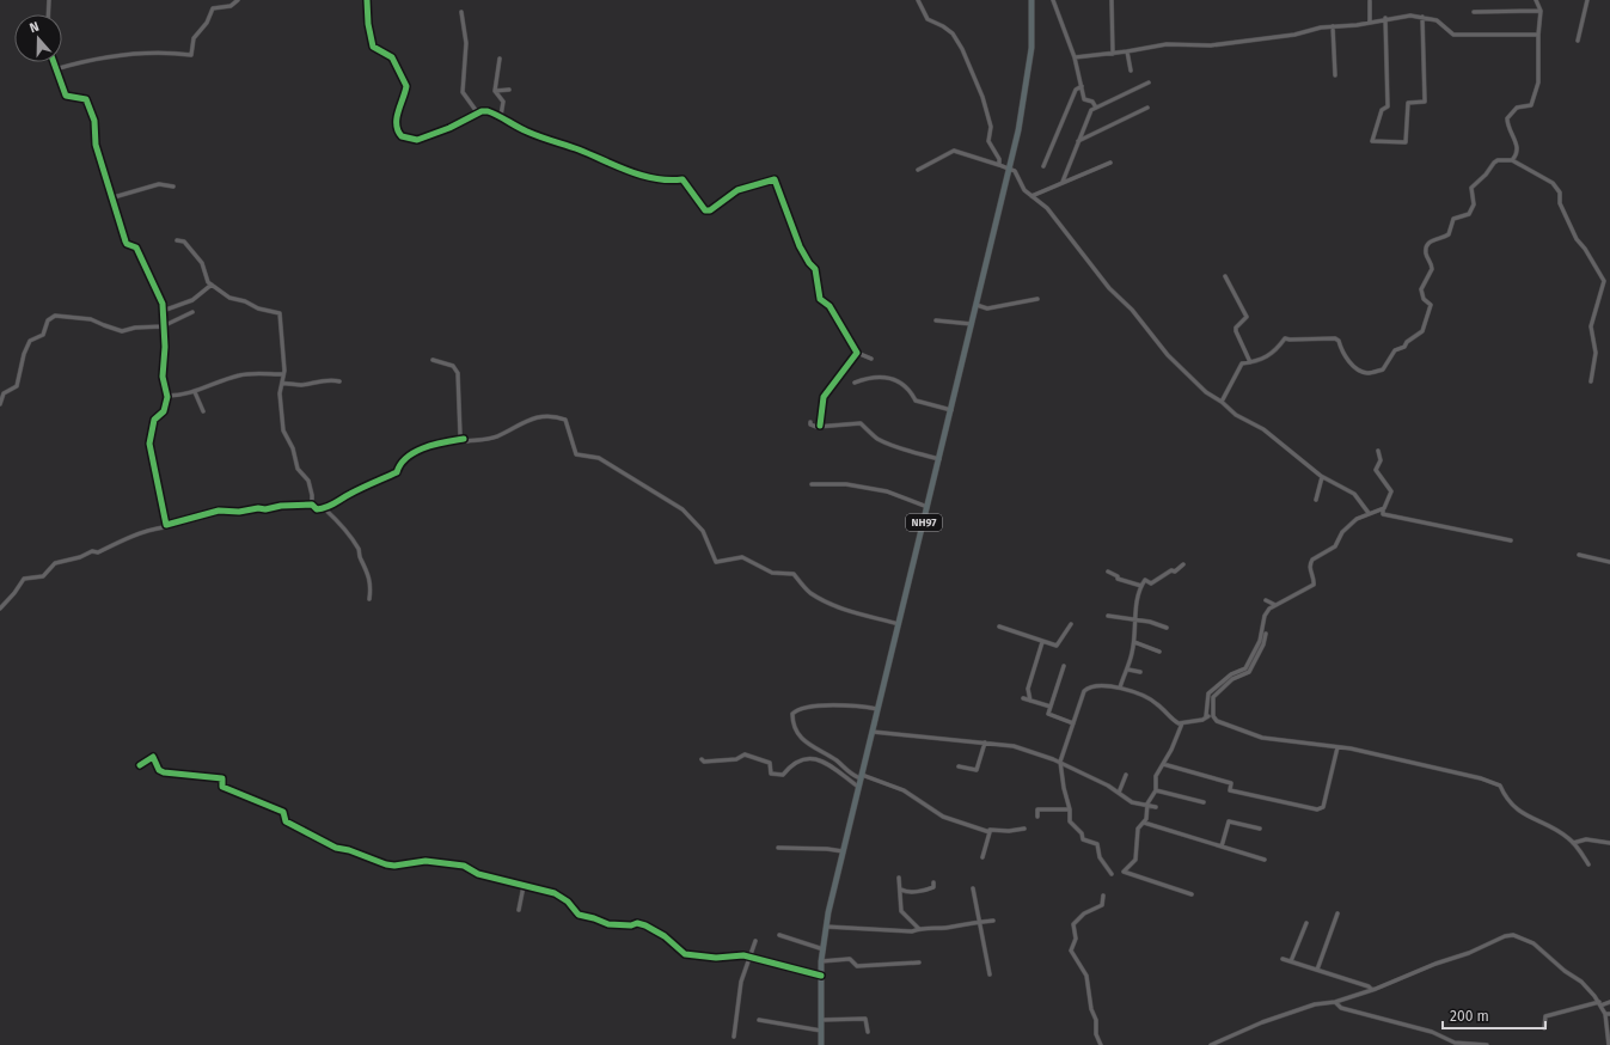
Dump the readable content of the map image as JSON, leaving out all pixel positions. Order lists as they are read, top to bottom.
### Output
{
  "streets": {
    "highway": ["NH97"]
  },
  "scale_bar": "200 m",
  "north": "top"
}
